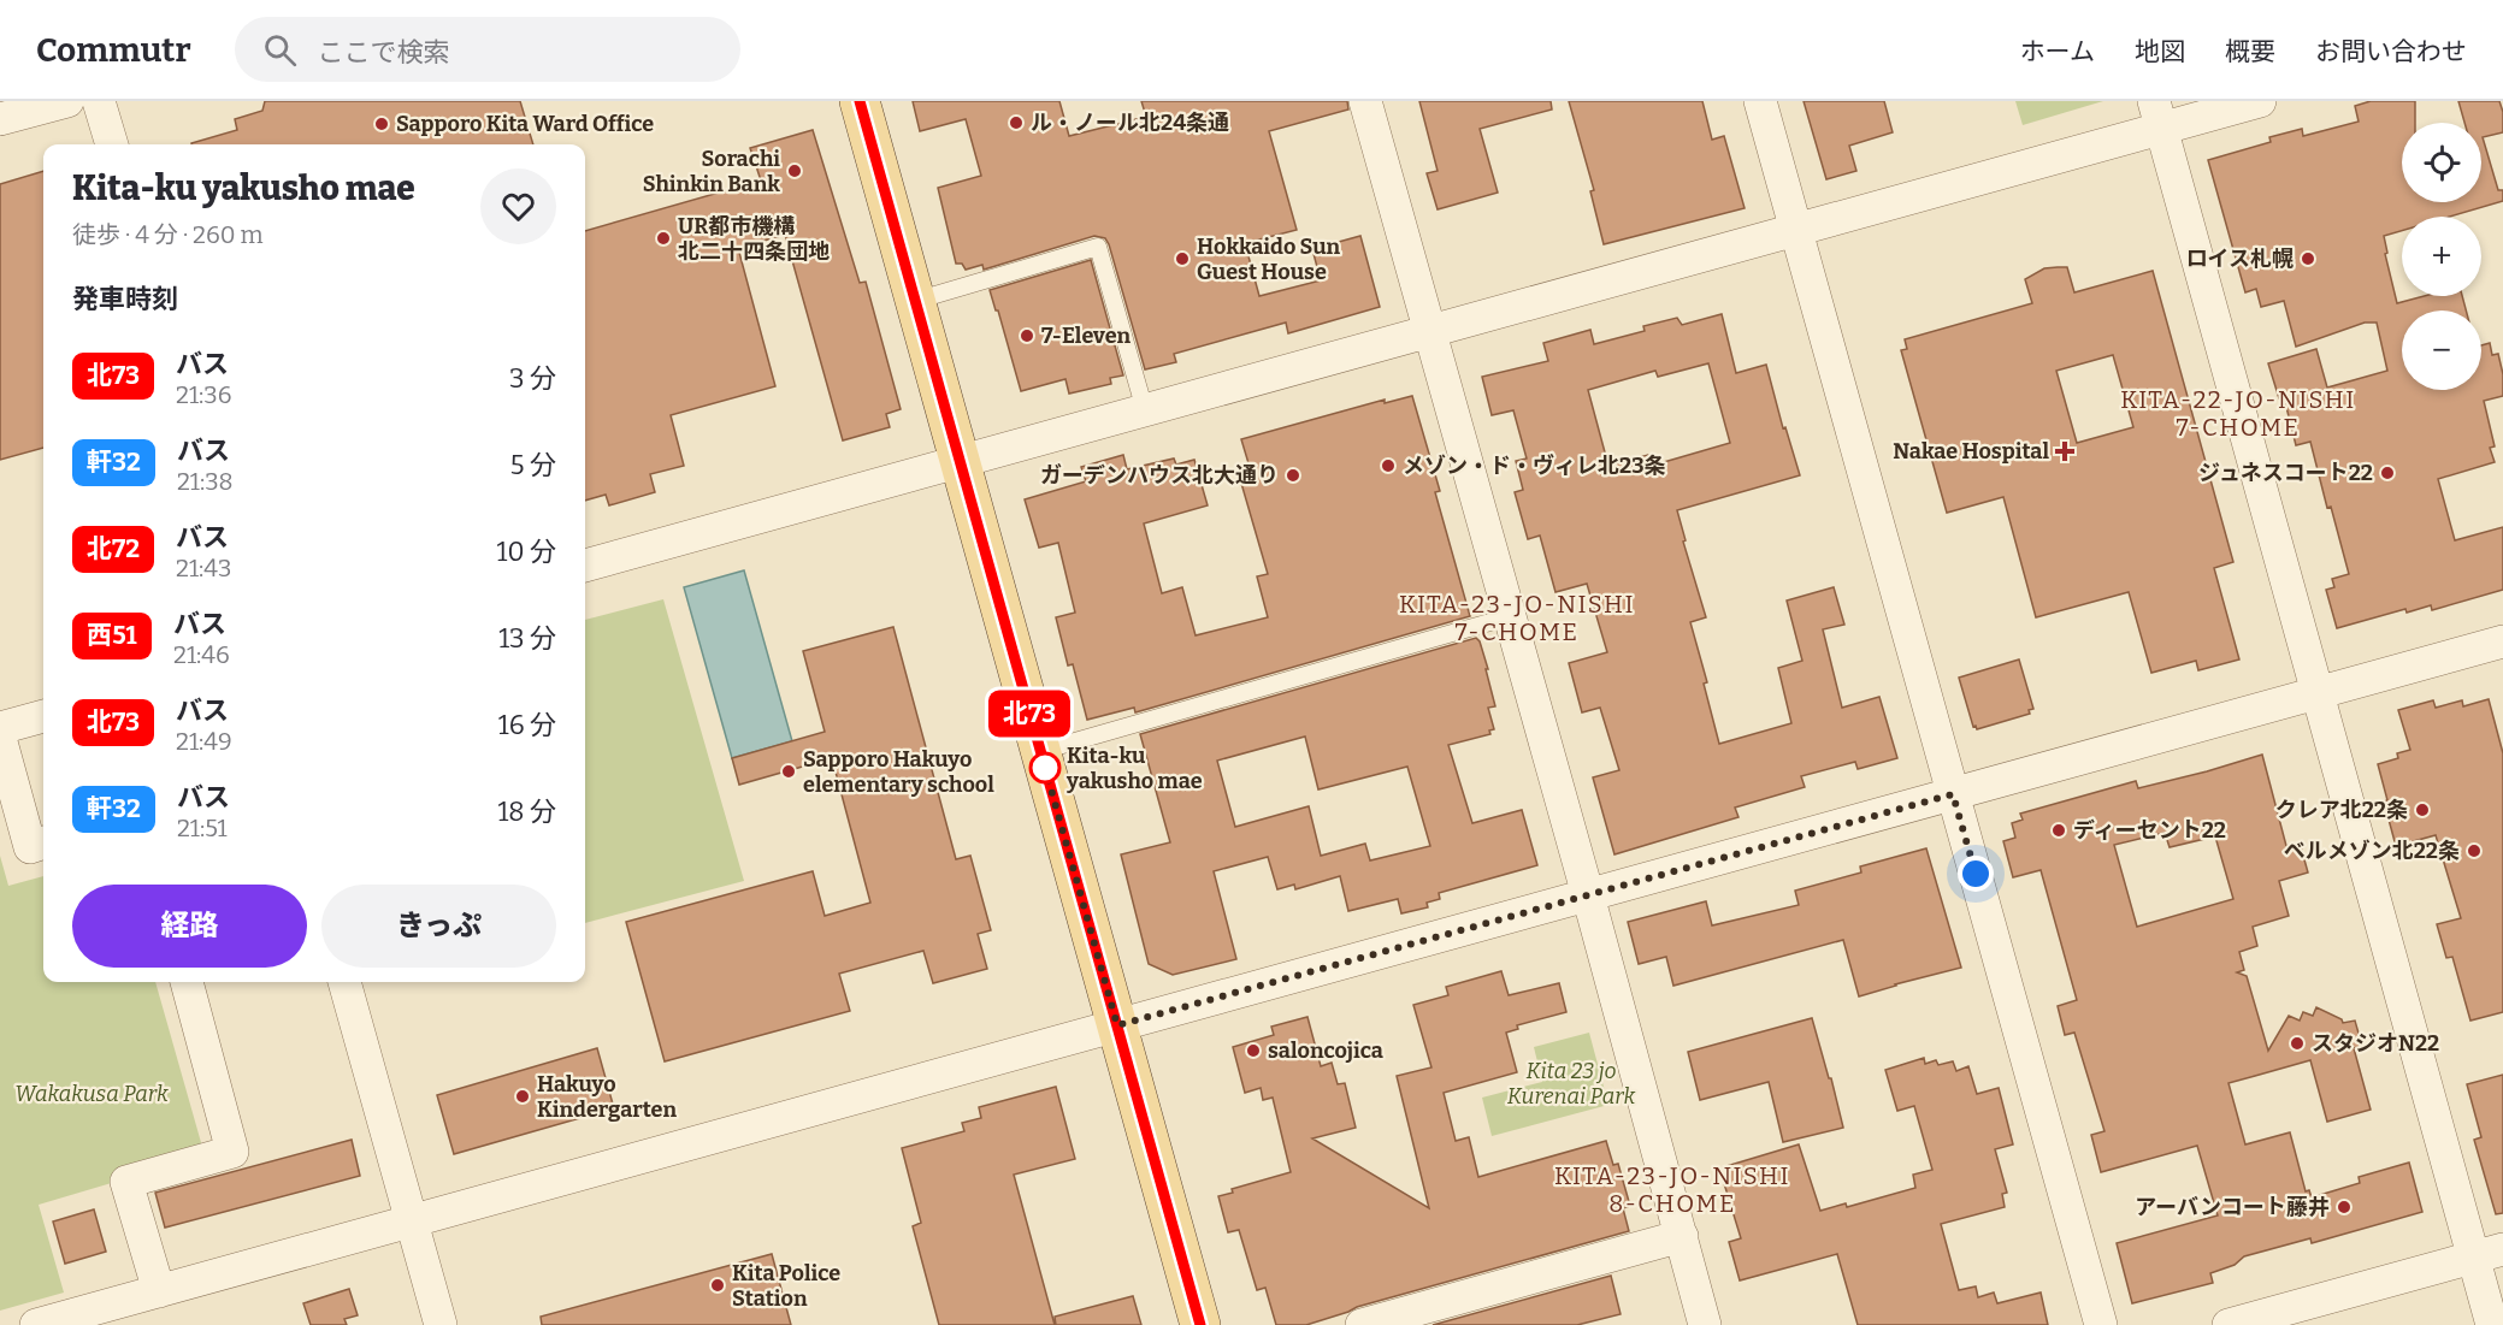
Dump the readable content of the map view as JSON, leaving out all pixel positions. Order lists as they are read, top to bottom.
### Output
{
  "districts": ["KITA-22-JO-NISHI 7-CHOME", "KITA-23-JO-NISHI 7-CHOME", "KITA-23-JO-NISHI 8-CHOME"],
  "parks": ["Kita 23 jo Kurenai Park", "Wakakusa Park"],
  "places": {
    "other": [
      "ル・ノール北24条通",
      "Sapporo Kita Ward Office",
      "Sorachi Shinkin Bank",
      "UR都市機構 北二十四条団地",
      "Hokkaido Sun Guest House",
      "ロイス札幌",
      "7-Eleven",
      "メゾン・ド・ヴィレ北23条",
      "ジュネスコート22",
      "ガーデンハウス北大通り",
      "Kita-ku yakusho mae",
      "Sapporo Hakuyo elementary school",
      "クレア北22条",
      "ディーセント22",
      "ベルメゾン北22条",
      "スタジオN22",
      "saloncojica",
      "Hakuyo Kindergarten",
      "アーバンコート藤井",
      "Kita Police Station"
    ],
    "health": ["Nakae Hospital"]
  },
  "lines": ["bus line 北73"],
  "page": {
    "header": "Commutr",
    "search": "ここで検索",
    "nav": [
      "ホーム",
      "地図",
      "概要",
      "お問い合わせ"
    ],
    "on_map": "北73",
    "map_buttons": ["+", "−"],
    "heading": [
      ["Kita-ku yakusho mae", "徒歩 · 4 分 · 260 m"],
      "発車時刻"
    ],
    "list": [
      {
        "mark": "北73",
        "name": "バス",
        "note": "21:36",
        "value": "3 分"
      },
      {
        "mark": "軒32",
        "name": "バス",
        "note": "21:38",
        "value": "5 分"
      },
      {
        "mark": "北72",
        "name": "バス",
        "note": "21:43",
        "value": "10 分"
      },
      {
        "mark": "西51",
        "name": "バス",
        "note": "21:46",
        "value": "13 分"
      },
      {
        "mark": "北73",
        "name": "バス",
        "note": "21:49",
        "value": "16 分"
      },
      {
        "mark": "軒32",
        "name": "バス",
        "note": "21:51",
        "value": "18 分"
      }
    ],
    "buttons": ["経路", "きっぷ"]
  }
}
